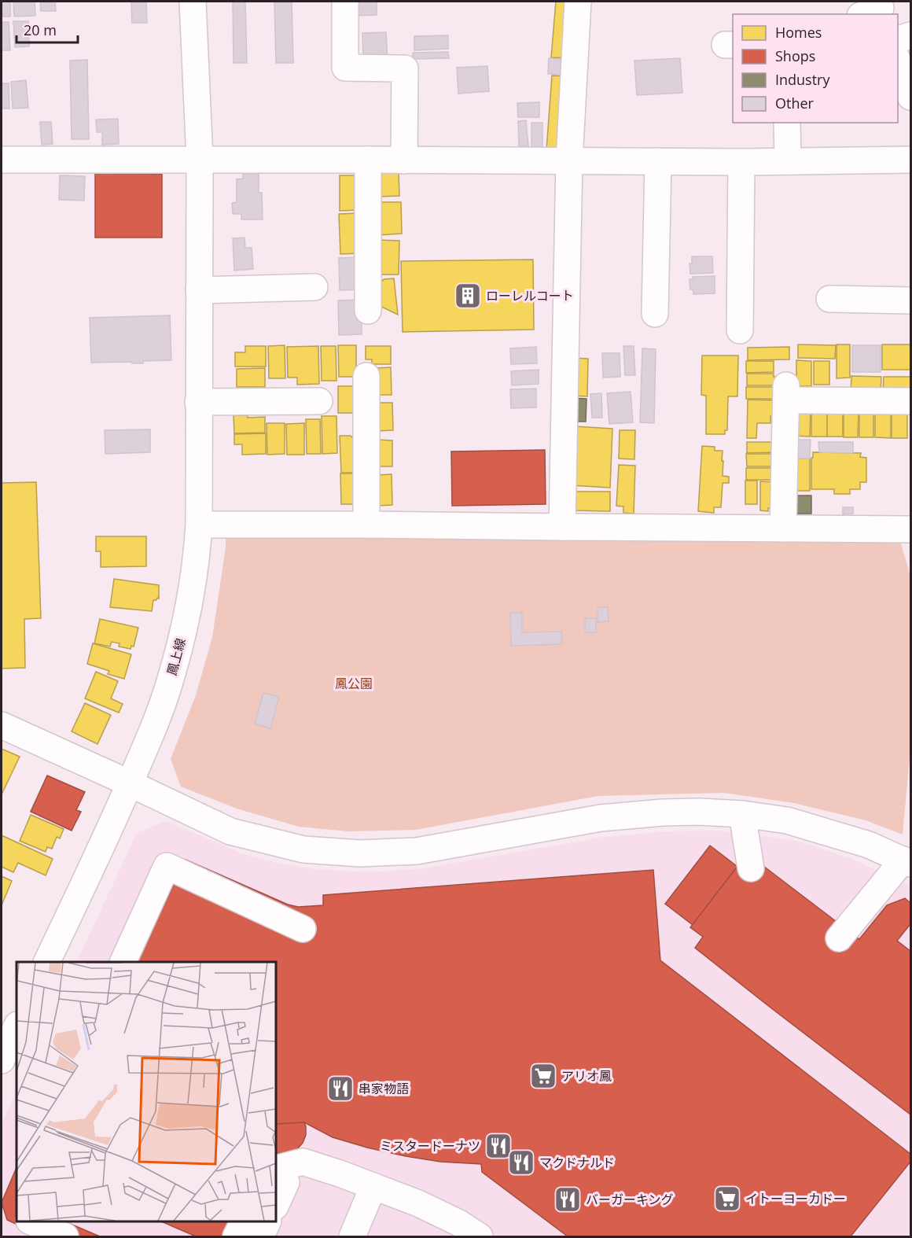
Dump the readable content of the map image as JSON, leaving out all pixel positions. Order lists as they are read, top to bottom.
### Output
{
  "streets": {
    "street": ["鳳上線"]
  },
  "parks": ["鳳公園"],
  "places": {
    "building": ["ローレルコート"],
    "supermarket": ["アリオ鳳", "イトーヨーカドー"],
    "restaurant": [
      "串家物語",
      "ミスタードーナツ",
      "マクドナルド",
      "バーガーキング"
    ]
  },
  "legend": [
    "Homes",
    "Shops",
    "Industry",
    "Other"
  ],
  "scale_bar": "20 m"
}
